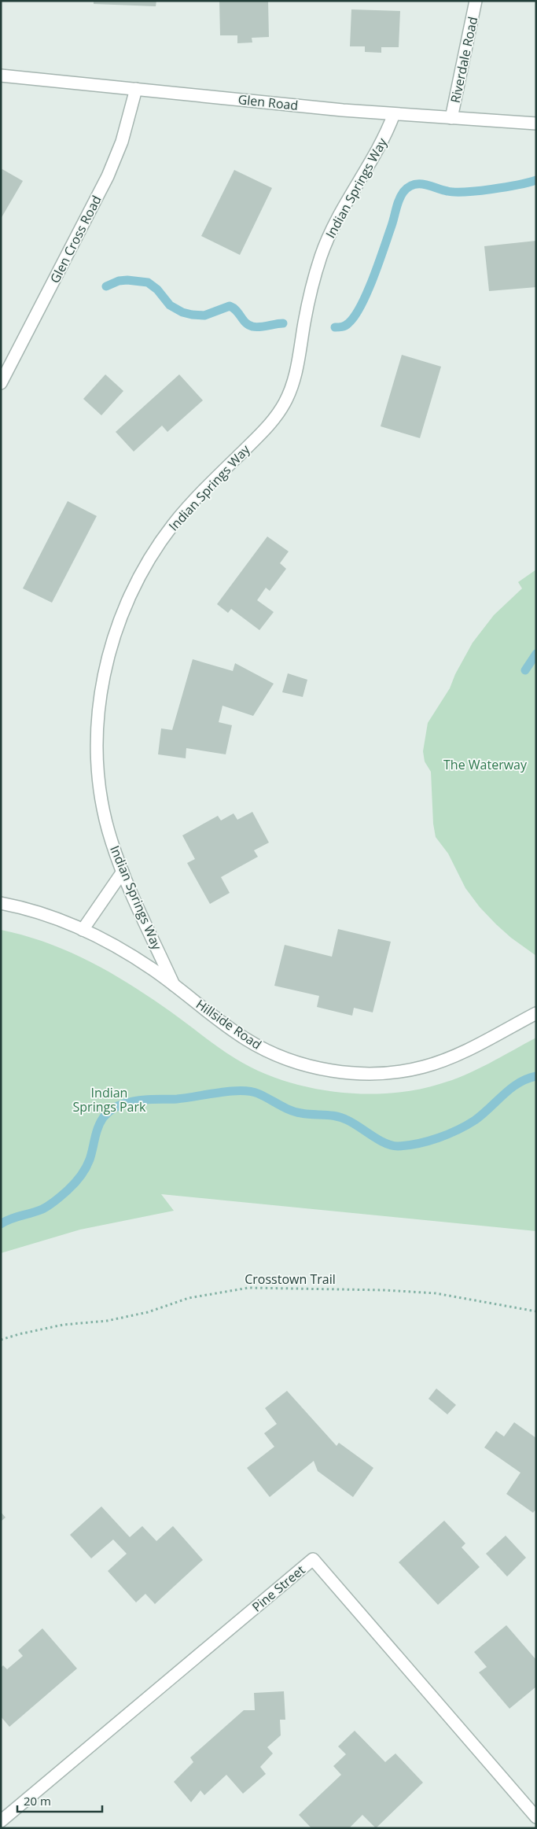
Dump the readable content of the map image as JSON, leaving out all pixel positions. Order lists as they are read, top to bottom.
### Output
{
  "streets": {
    "street": [
      "Riverdale Road",
      "Glen Road",
      "Indian Springs Way",
      "Glen Cross Road",
      "Hillside Road",
      "Pine Street"
    ],
    "path": ["Crosstown Trail"]
  },
  "crossings": [
    ["Riverdale Road", "Glen Road"],
    ["Glen Road", "Indian Springs Way"],
    ["Glen Road", "Glen Cross Road"],
    ["Indian Springs Way", "Hillside Road"]
  ],
  "parks": ["The Waterway", "Indian Springs Park"],
  "scale_bar": "20 m"
}
